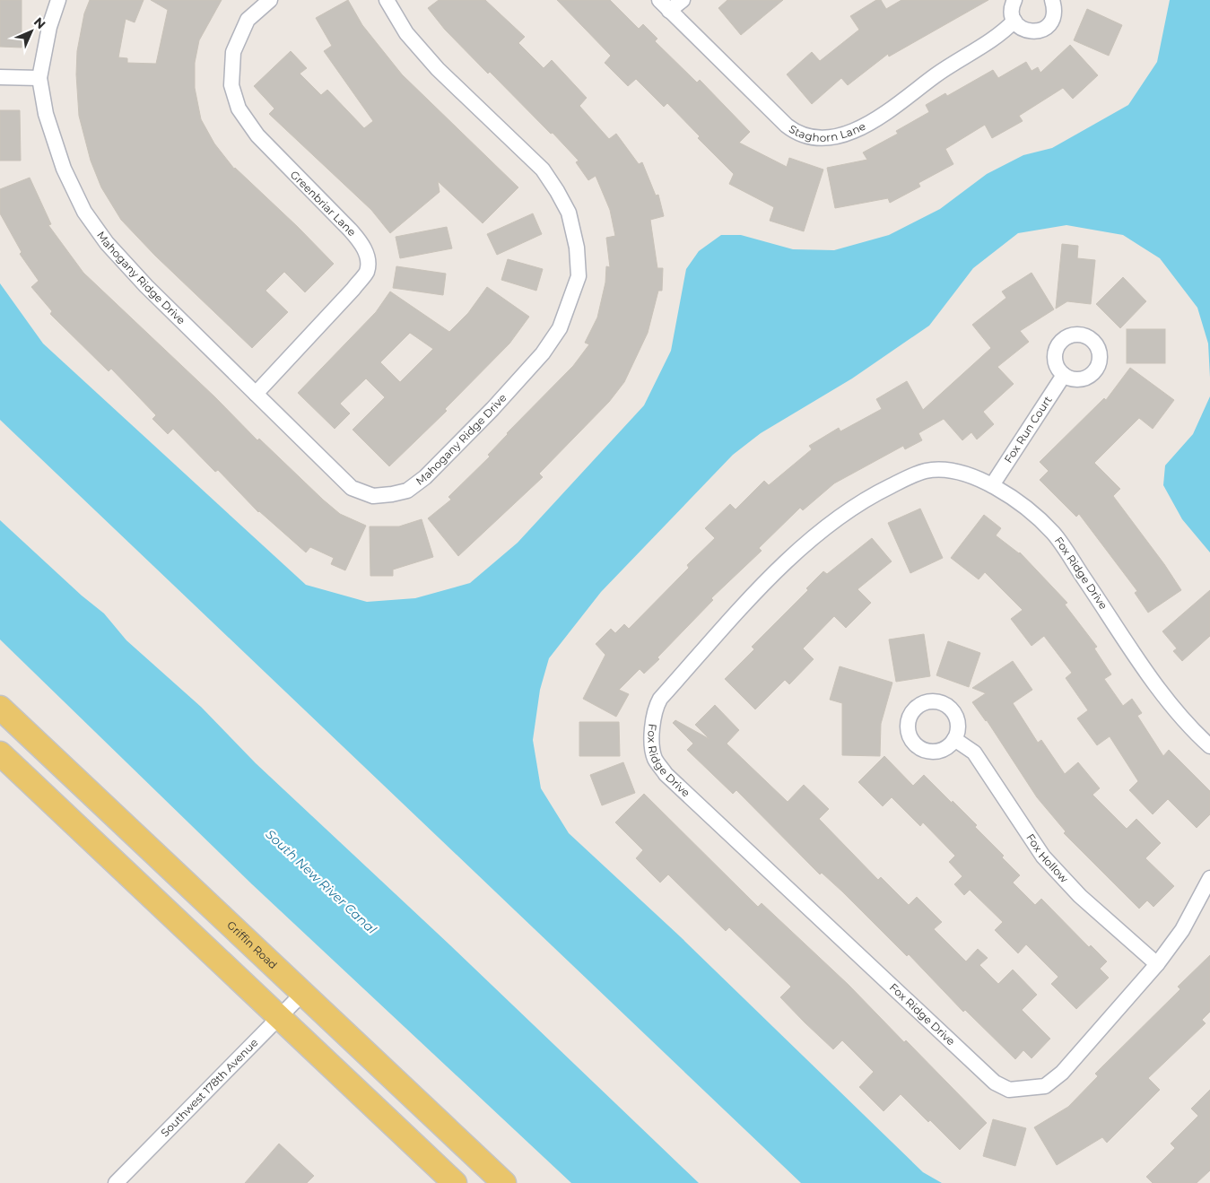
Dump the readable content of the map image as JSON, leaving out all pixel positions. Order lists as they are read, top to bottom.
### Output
{
  "streets": {
    "main road": ["Griffin Road"],
    "street": [
      "Staghorn Lane",
      "Greenbriar Lane",
      "Mahogany Ridge Drive",
      "Fox Run Court",
      "Fox Ridge Drive",
      "Fox Hollow",
      "Southwest 178th Avenue"
    ]
  },
  "crossings": [
    ["Greenbriar Lane", "Mahogany Ridge Drive"],
    ["Fox Run Court", "Fox Ridge Drive"],
    ["Fox Ridge Drive", "Fox Hollow"],
    ["Griffin Road", "Southwest 178th Avenue"]
  ],
  "water": ["South New River Canal"],
  "north": "top right"
}
